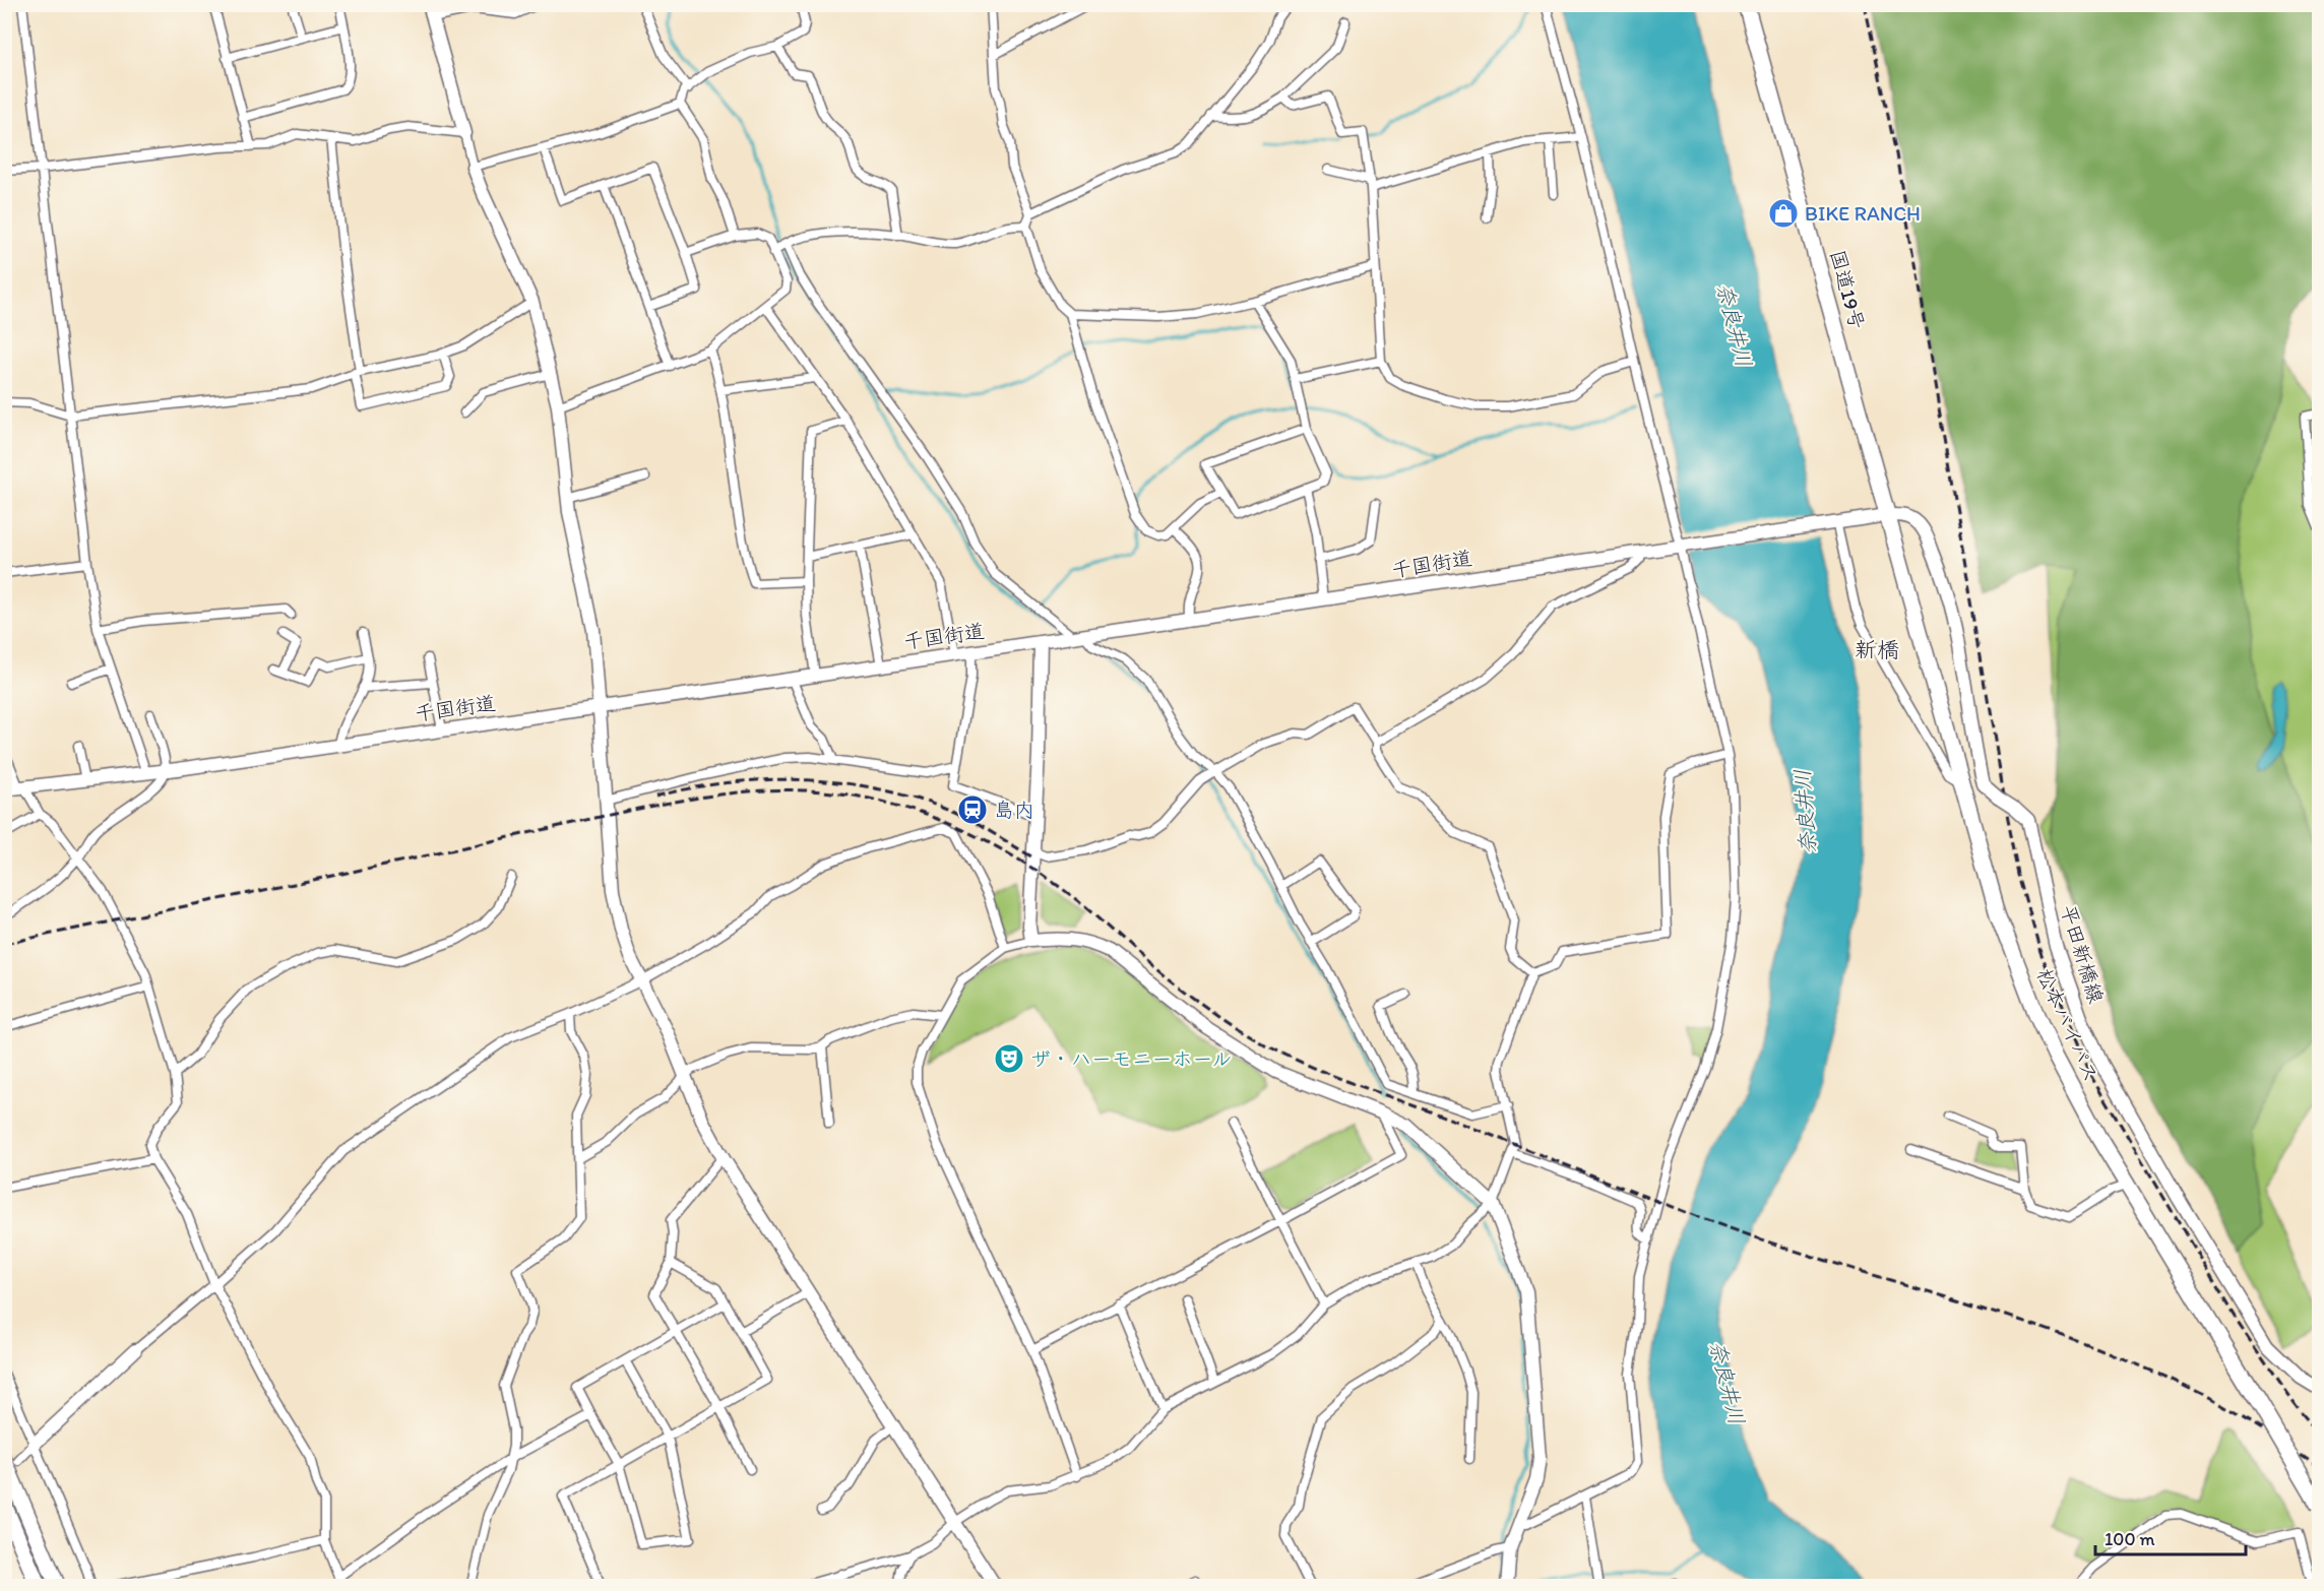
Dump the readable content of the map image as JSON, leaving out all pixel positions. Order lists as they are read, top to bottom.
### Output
{
  "streets": {
    "highway": ["国道19号", "松本バイパス"],
    "street": ["千国街道", "平田新橋線"]
  },
  "crossings": [
    ["国道19号", "千国街道"],
    ["国道19号", "平田新橋線"],
    ["国道19号", "松本バイパス"],
    ["千国街道", "平田新橋線"],
    ["千国街道", "松本バイパス"],
    ["平田新橋線", "松本バイパス"]
  ],
  "districts": ["新橋"],
  "water": ["奈良井川"],
  "places": {
    "shop": ["BIKE RANCH"],
    "station": ["島内"],
    "theatre": ["ザ・ハーモニーホール"]
  },
  "scale_bar": "100 m"
}
